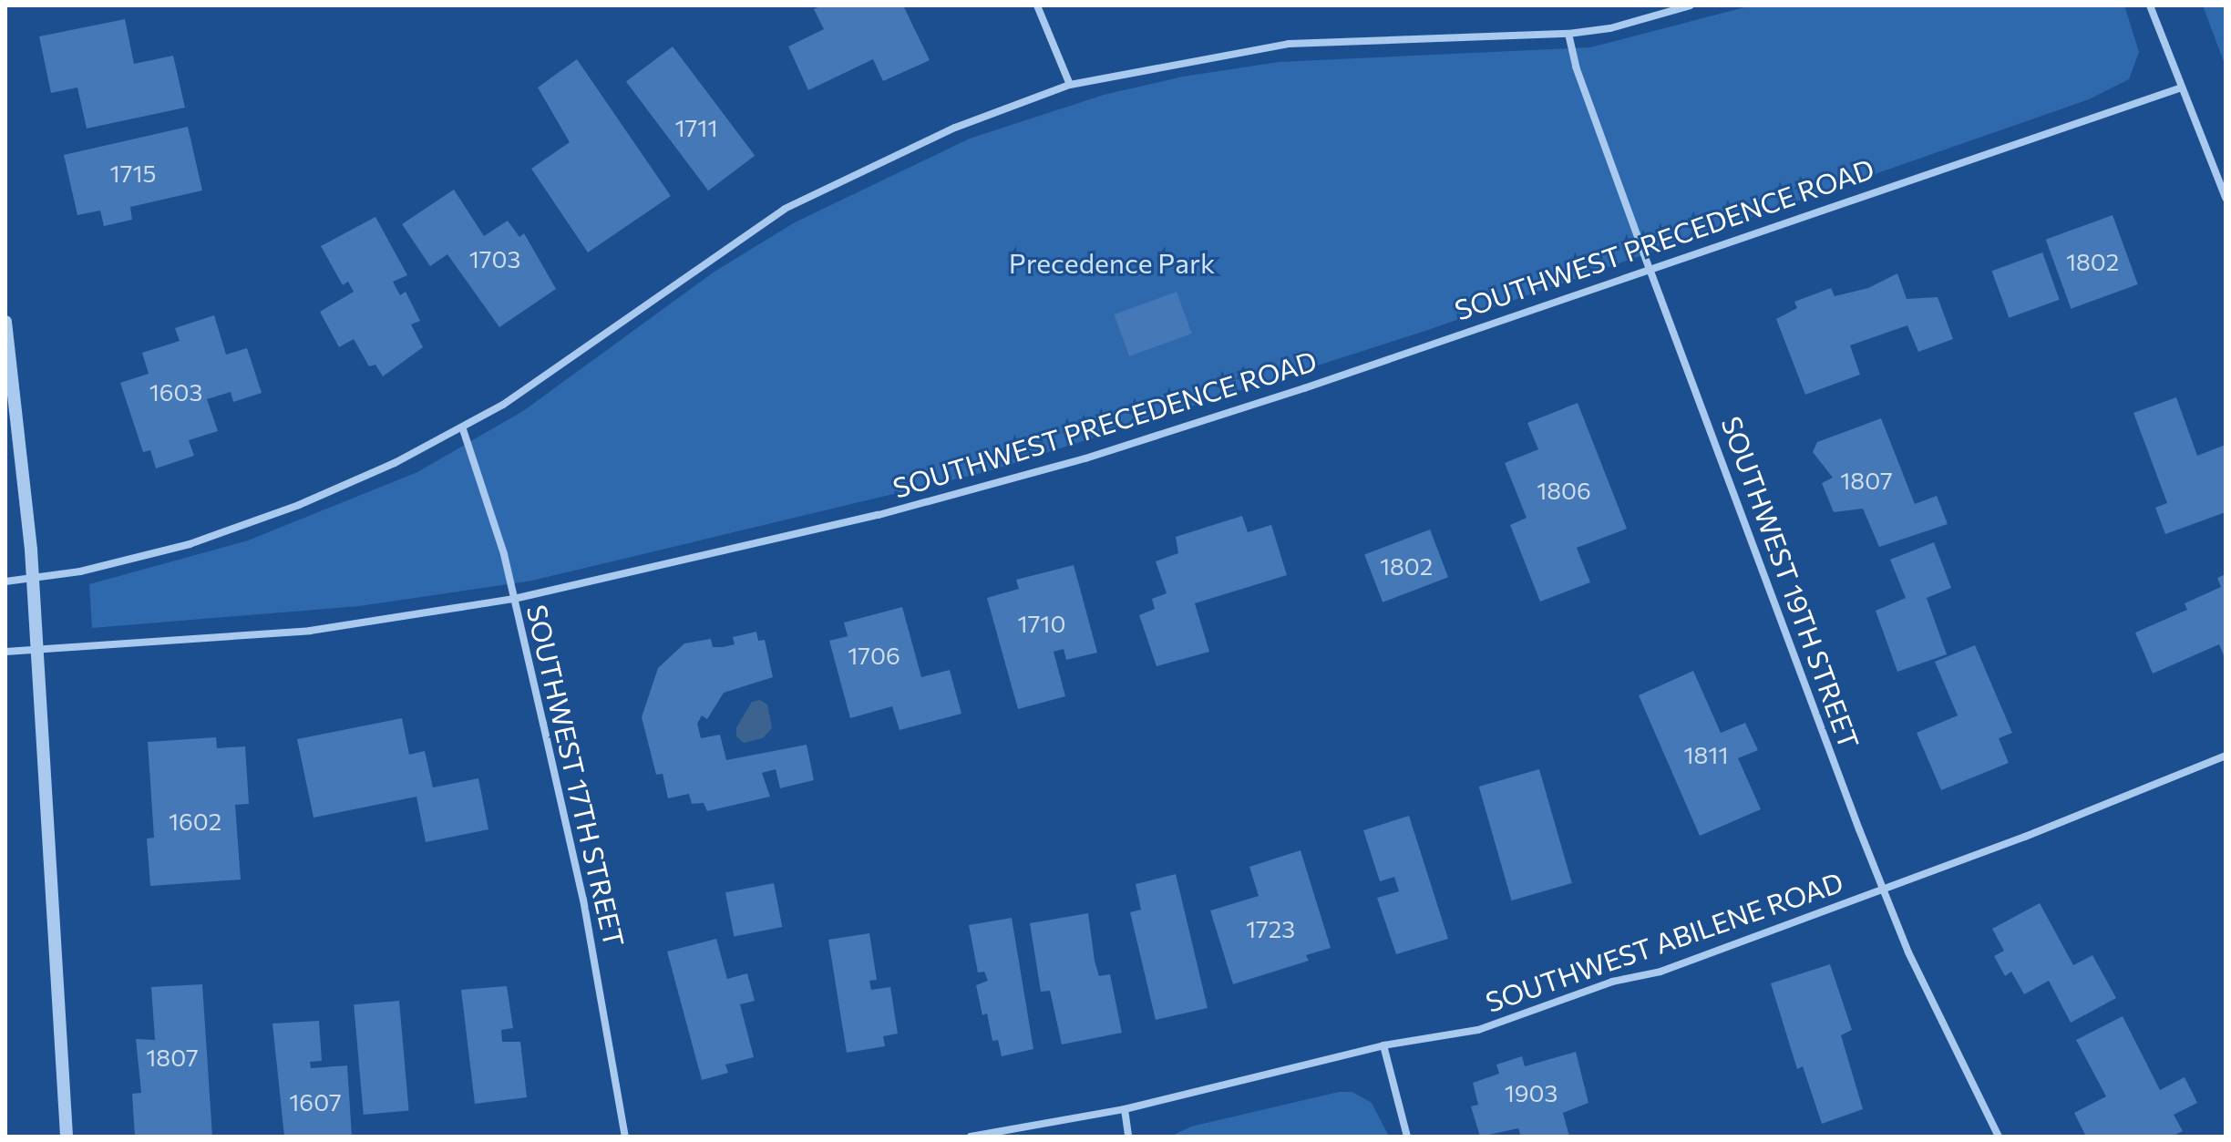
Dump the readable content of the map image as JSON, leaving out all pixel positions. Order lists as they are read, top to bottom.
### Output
{
  "streets": {
    "street": [
      "SOUTHWEST PRECEDENCE ROAD",
      "SOUTHWEST 19TH STREET",
      "SOUTHWEST 17TH STREET",
      "SOUTHWEST ABILENE ROAD"
    ]
  },
  "crossings": [
    ["SOUTHWEST PRECEDENCE ROAD", "SOUTHWEST 19TH STREET"],
    ["SOUTHWEST PRECEDENCE ROAD", "SOUTHWEST 17TH STREET"],
    ["SOUTHWEST 19TH STREET", "SOUTHWEST ABILENE ROAD"]
  ],
  "parks": ["Precedence Park"],
  "house_numbers": [
    "1711",
    "1715",
    "1703",
    "1802",
    "1603",
    "1807",
    "1806",
    "1802",
    "1710",
    "1706",
    "1811",
    "1602",
    "1723",
    "1807",
    "1903",
    "1607"
  ]
}
